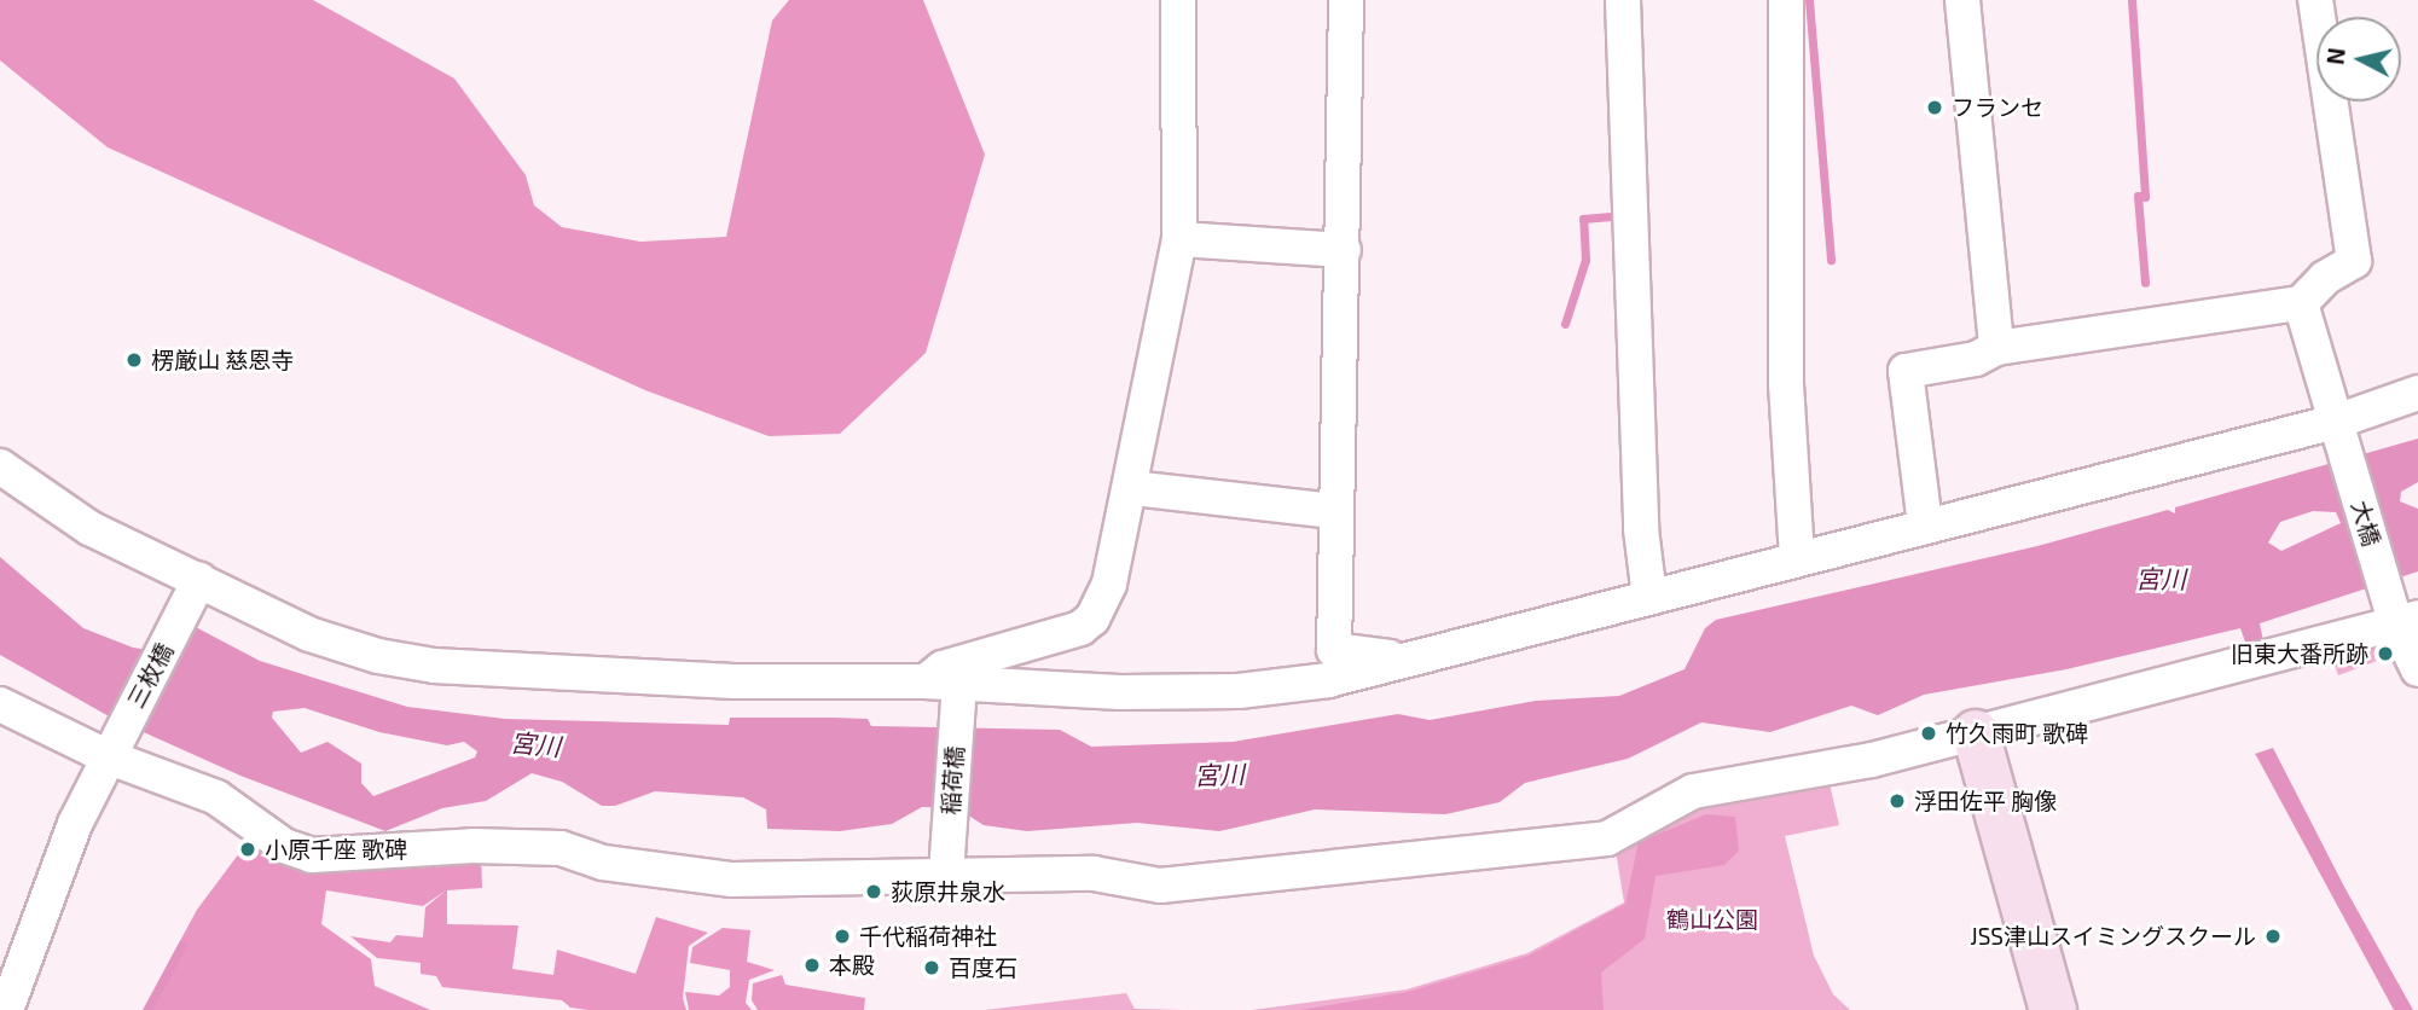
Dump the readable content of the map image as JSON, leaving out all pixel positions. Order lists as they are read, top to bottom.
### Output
{
  "streets": {
    "street": ["大橋", "三枚橋", "稲荷橋"]
  },
  "water": ["宮川"],
  "parks": ["鶴山公園"],
  "places": [
    "フランセ",
    "楞厳山 慈恩寺",
    "旧東大番所跡",
    "竹久雨町 歌碑",
    "浮田佐平 胸像",
    "小原千座 歌碑",
    "荻原井泉水",
    "千代稲荷神社",
    "JSS津山スイミングスクール",
    "本殿",
    "百度石"
  ],
  "north": "left"
}
